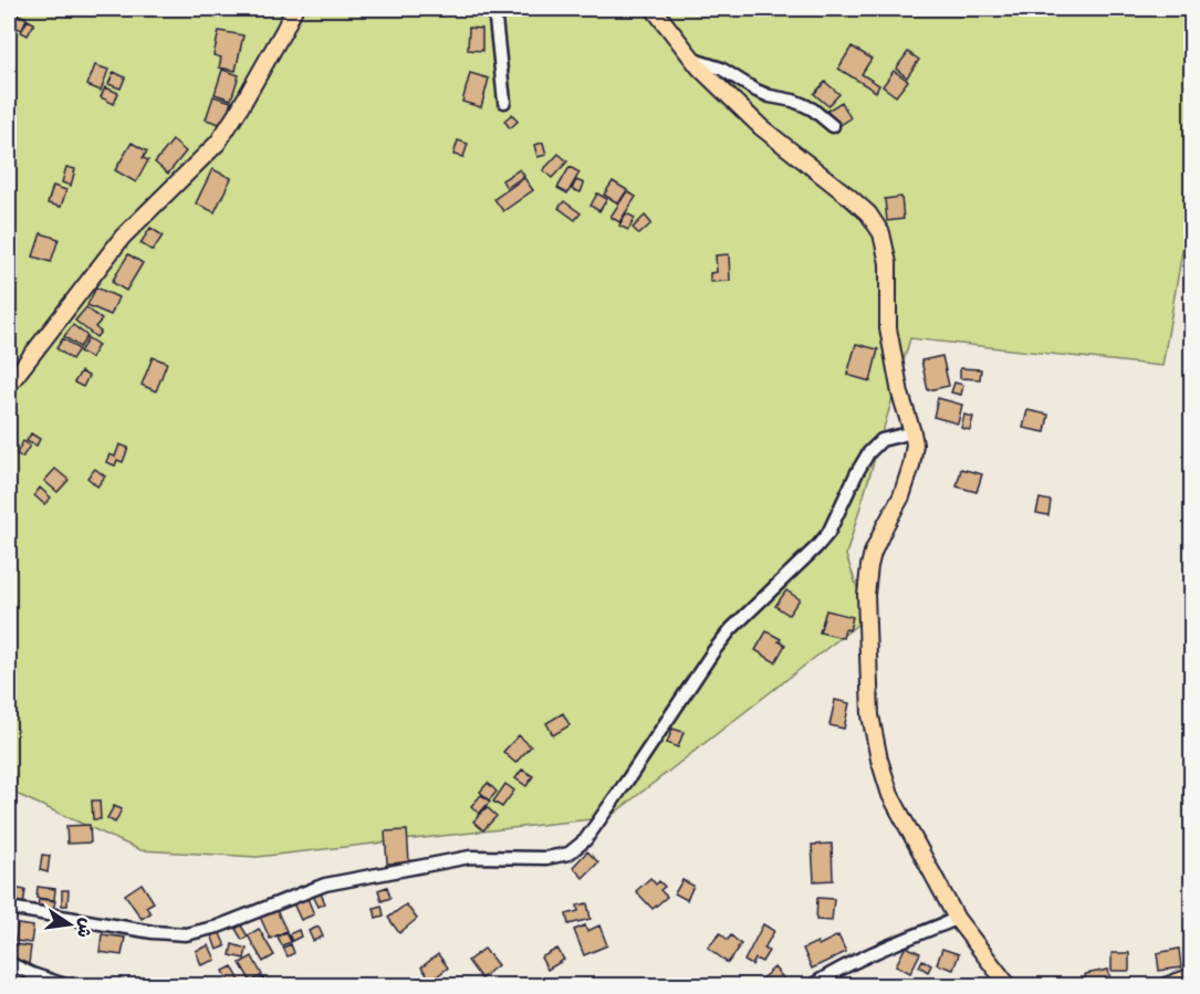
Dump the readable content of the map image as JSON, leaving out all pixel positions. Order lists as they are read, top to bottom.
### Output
{
  "north": "right"
}
